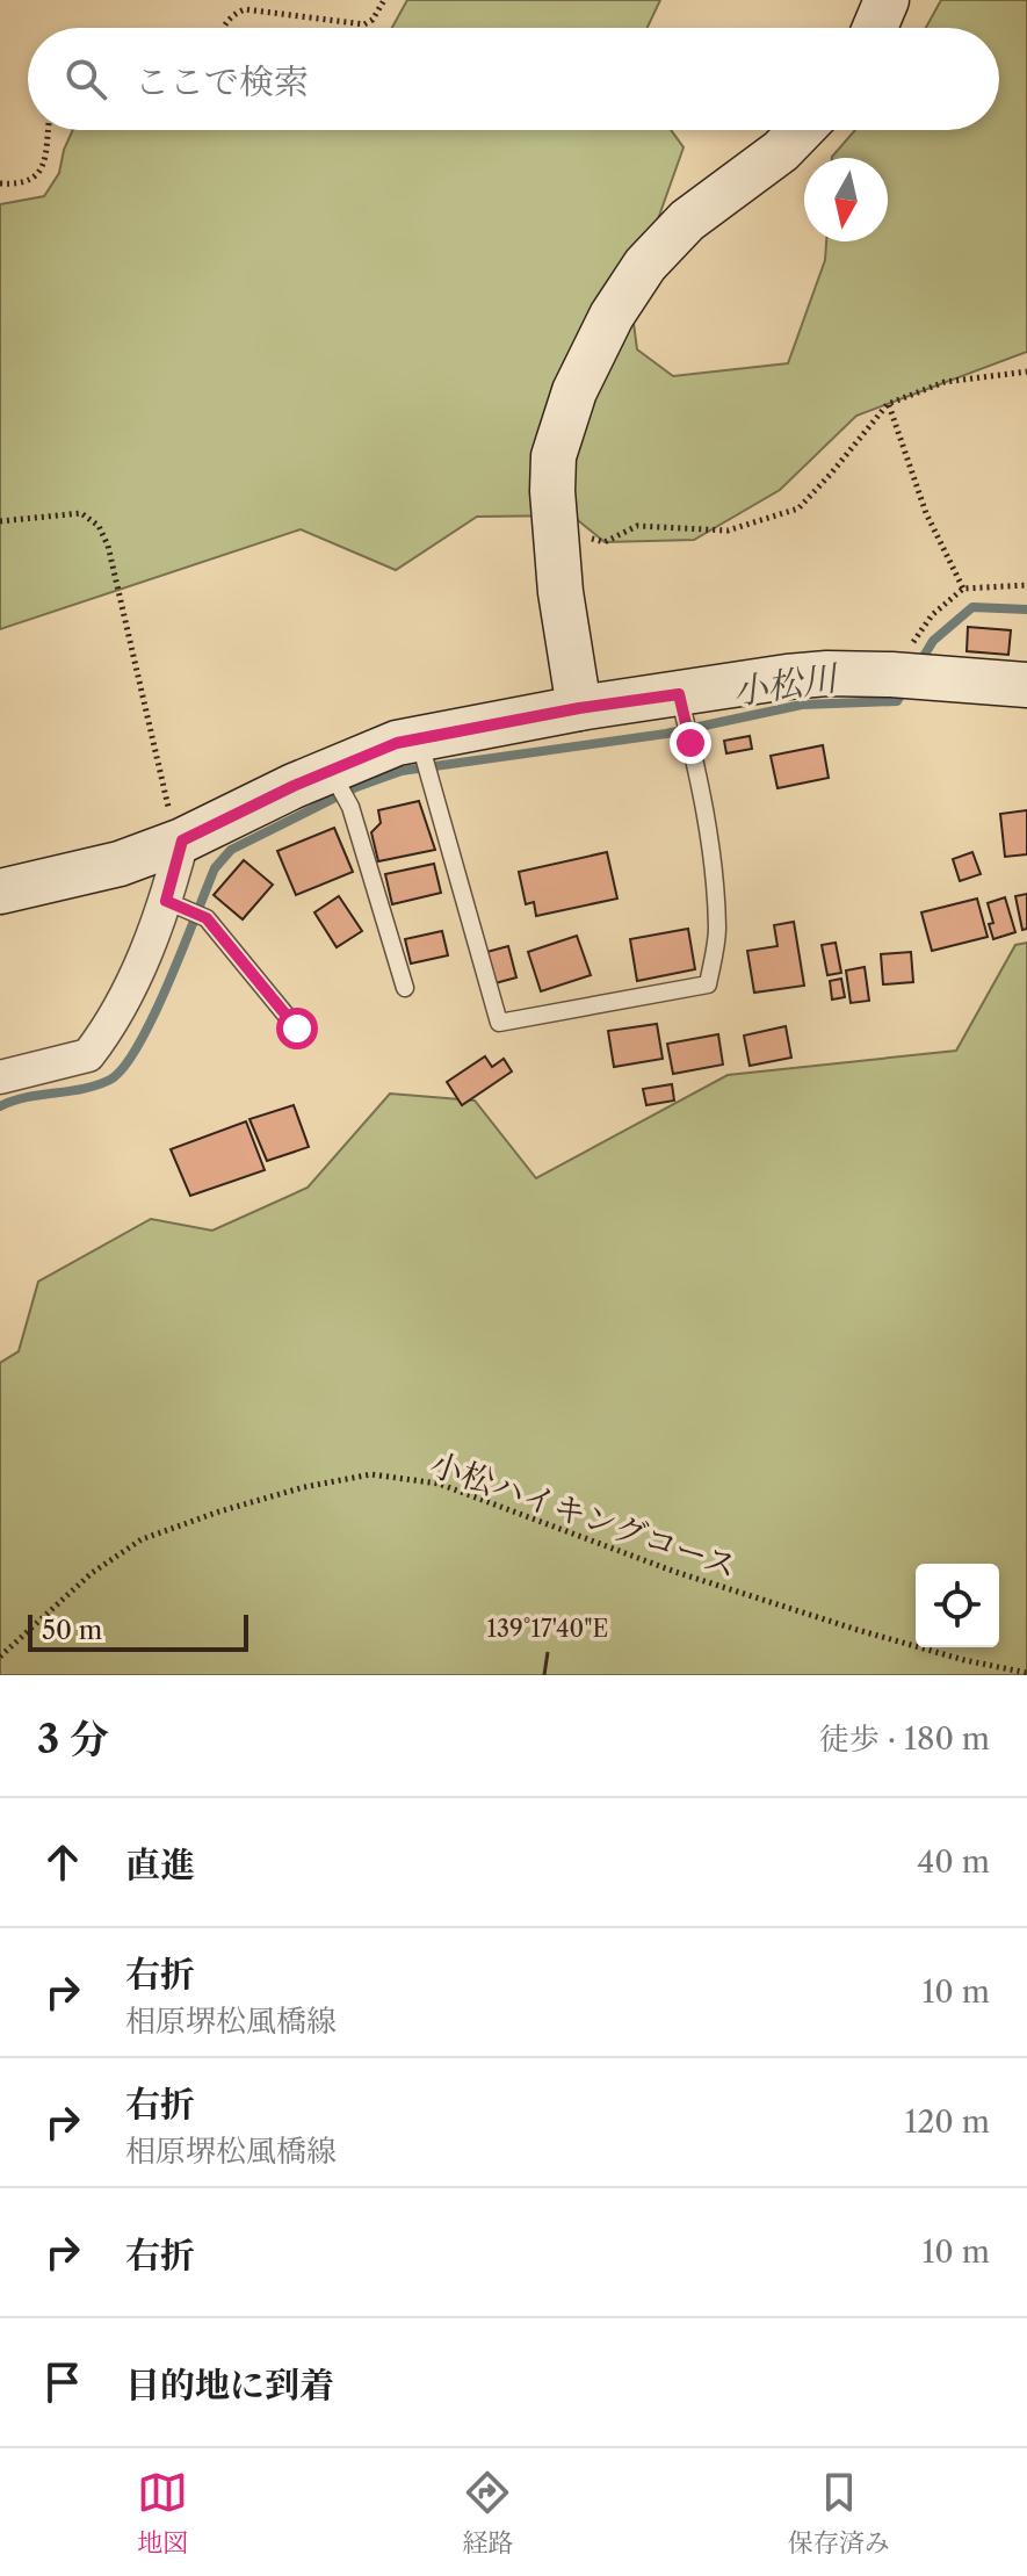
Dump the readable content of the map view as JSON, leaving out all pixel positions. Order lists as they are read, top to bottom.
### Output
{
  "streets": {
    "path": ["小松ハイキングコース"]
  },
  "water": ["小松川"],
  "scale_bar": "50 m",
  "north": "bottom",
  "page": {
    "search": "ここで検索",
    "scale": "50 m",
    "heading": ["3 分", "徒歩 · 180 m"],
    "list": [
      ["直進", "40 m"],
      ["右折", "相原堺松風橋線", "10 m"],
      ["右折", "相原堺松風橋線", "120 m"],
      ["右折", "10 m"],
      "目的地に到着"
    ],
    "nav": ["地図", "経路", "保存済み"]
  },
  "coordinates": ["139°17'40\"E"]
}
